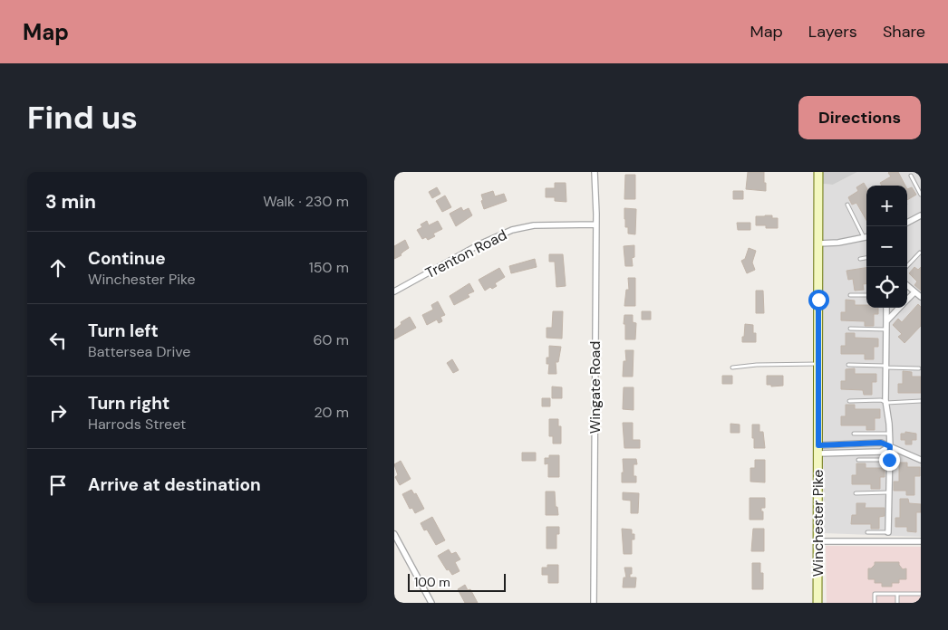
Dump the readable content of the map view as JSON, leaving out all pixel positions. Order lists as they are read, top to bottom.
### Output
{
  "streets": {
    "main road": ["Winchester Pike"],
    "street": ["Trenton Road", "Wingate Road"]
  },
  "crossings": [
    ["Trenton Road", "Wingate Road"]
  ],
  "scale_bar": "100 m",
  "page": {
    "header": "Map",
    "nav": ["Map", "Layers", "Share"],
    "buttons": "Directions",
    "title": "Find us",
    "heading": ["3 min", "Walk · 230 m"],
    "map_buttons": ["+", "−"],
    "list": [
      ["Continue", "Winchester Pike", "150 m"],
      ["Turn left", "Battersea Drive", "60 m"],
      ["Turn right", "Harrods Street", "20 m"],
      "Arrive at destination"
    ],
    "scale": "100 m"
  }
}
